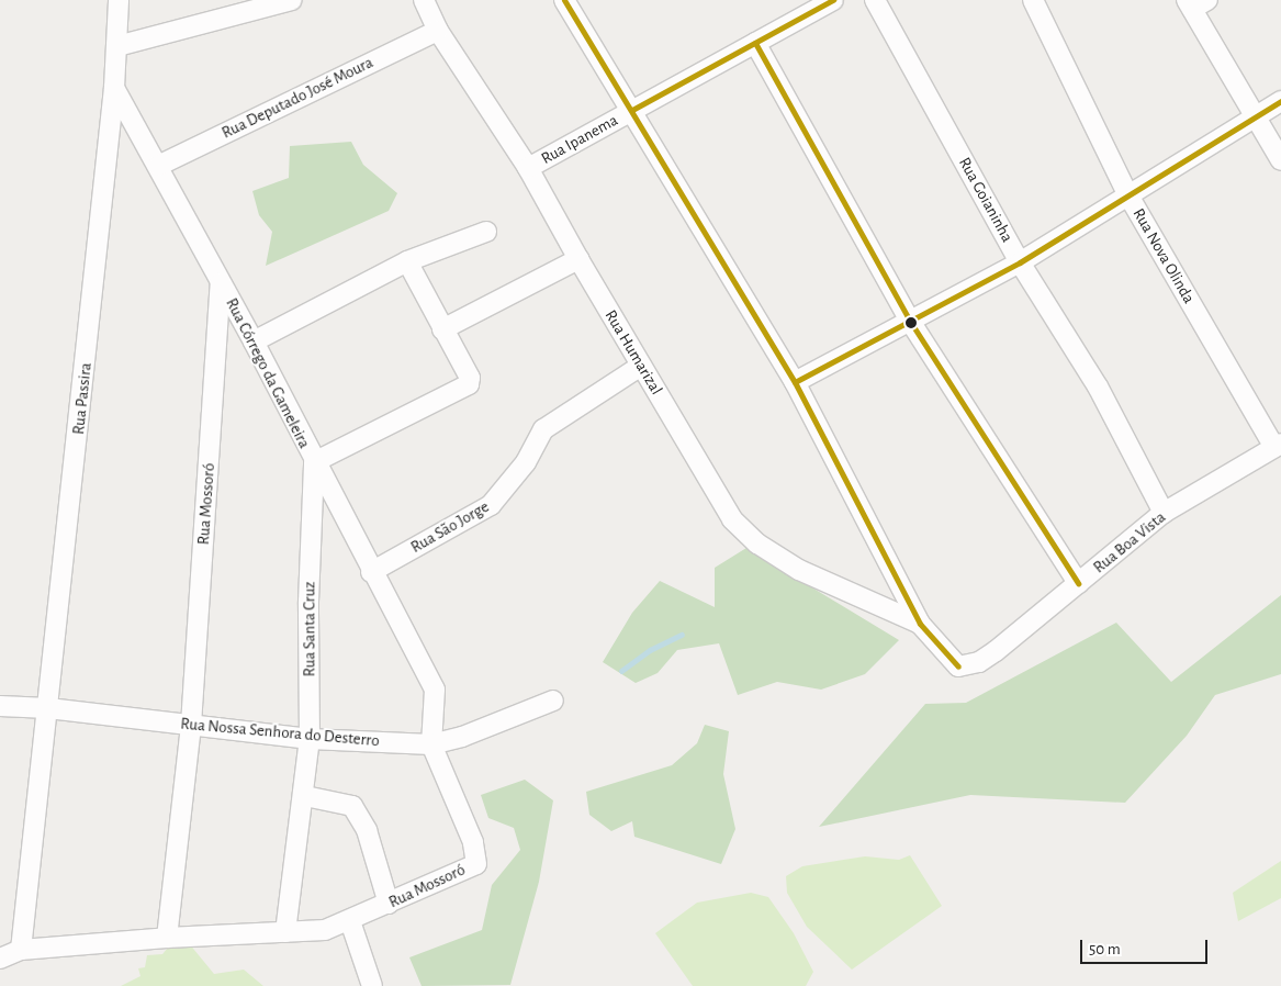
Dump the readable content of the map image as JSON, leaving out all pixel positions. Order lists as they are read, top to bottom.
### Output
{
  "streets": {
    "street": [
      "Rua Deputado José Moura",
      "Rua Ipanema",
      "Rua Goianinha",
      "Rua Nova Olinda",
      "Rua Humarizal",
      "Rua Córrego da Gameleira",
      "Rua Passira",
      "Rua Mossoró",
      "Rua São Jorge",
      "Rua Boa Vista",
      "Rua Santa Cruz",
      "Rua Nossa Senhora do Desterro"
    ]
  },
  "crossings": [
    ["Rua Deputado José Moura", "Rua Humarizal"],
    ["Rua Deputado José Moura", "Rua Córrego da Gameleira"],
    ["Rua Ipanema", "Rua Humarizal"],
    ["Rua Goianinha", "Rua Boa Vista"],
    ["Rua Nova Olinda", "Rua Boa Vista"],
    ["Rua Humarizal", "Rua São Jorge"],
    ["Rua Humarizal", "Rua Boa Vista"],
    ["Rua Córrego da Gameleira", "Rua Passira"],
    ["Rua Córrego da Gameleira", "Rua Mossoró"],
    ["Rua Córrego da Gameleira", "Rua São Jorge"],
    ["Rua Córrego da Gameleira", "Rua Santa Cruz"],
    ["Rua Córrego da Gameleira", "Rua Nossa Senhora do Desterro"],
    ["Rua Passira", "Rua Mossoró"],
    ["Rua Passira", "Rua Nossa Senhora do Desterro"],
    ["Rua Mossoró", "Rua Santa Cruz"],
    ["Rua Mossoró", "Rua Nossa Senhora do Desterro"],
    ["Rua Santa Cruz", "Rua Nossa Senhora do Desterro"]
  ],
  "scale_bar": "50 m"
}
